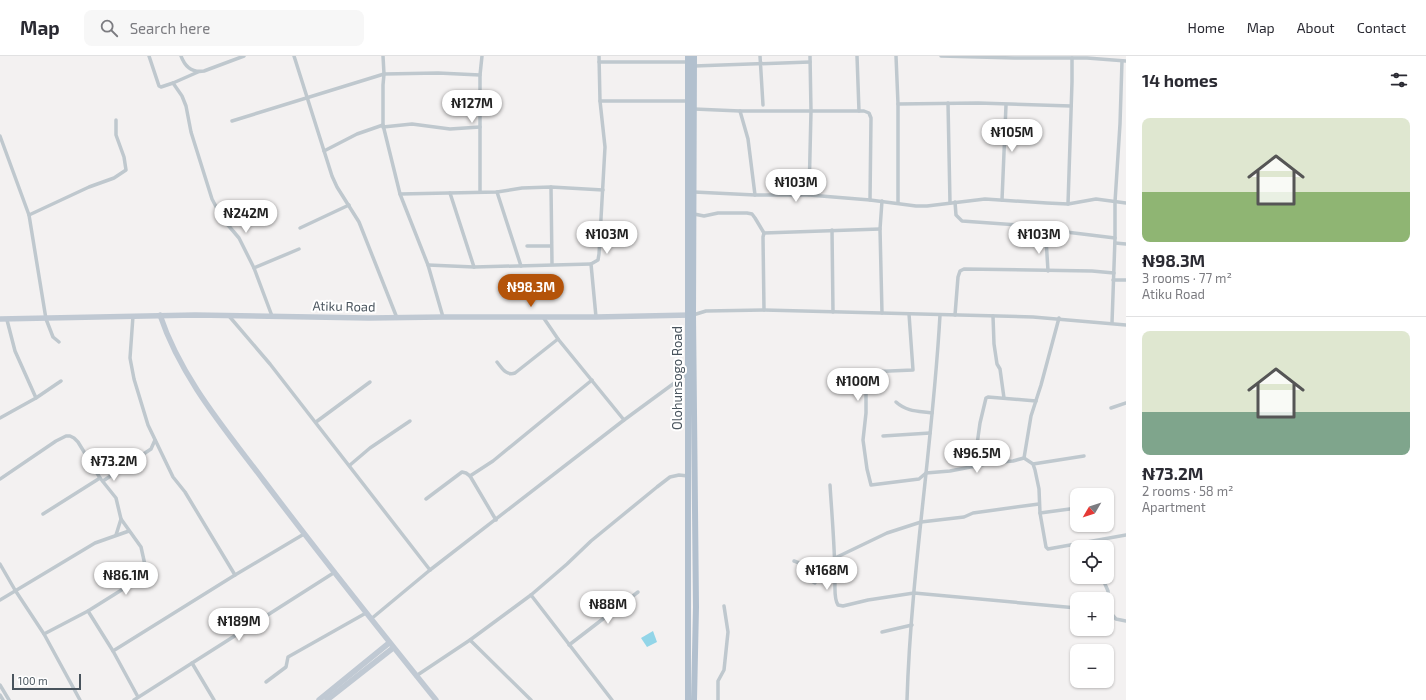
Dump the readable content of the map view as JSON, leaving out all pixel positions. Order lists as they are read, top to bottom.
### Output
{
  "streets": {
    "main road": ["Olohunsogo Road"],
    "street": ["Atiku Road"]
  },
  "crossings": [
    ["Atiku Road", "Olohunsogo Road"]
  ],
  "scale_bar": "100 m",
  "north": "bottom left",
  "page": {
    "header": "Map",
    "search": "Search here",
    "nav": [
      "Home",
      "Map",
      "About",
      "Contact"
    ],
    "heading": "14 homes",
    "price": [
      "₦127M",
      "₦105M",
      "₦103M",
      "₦242M",
      "₦103M",
      "₦103M",
      "₦98.3M",
      "₦100M",
      "₦96.5M",
      "₦73.2M",
      "₦168M",
      "₦86.1M",
      "₦88M",
      "₦189M"
    ],
    "list": [
      {
        "name": "₦98.3M",
        "note": "3 rooms · 77 m² · Atiku Road"
      },
      {
        "name": "₦73.2M",
        "note": "2 rooms · 58 m² · Apartment"
      }
    ],
    "map_buttons": ["+", "−"],
    "scale": "100 m"
  }
}
